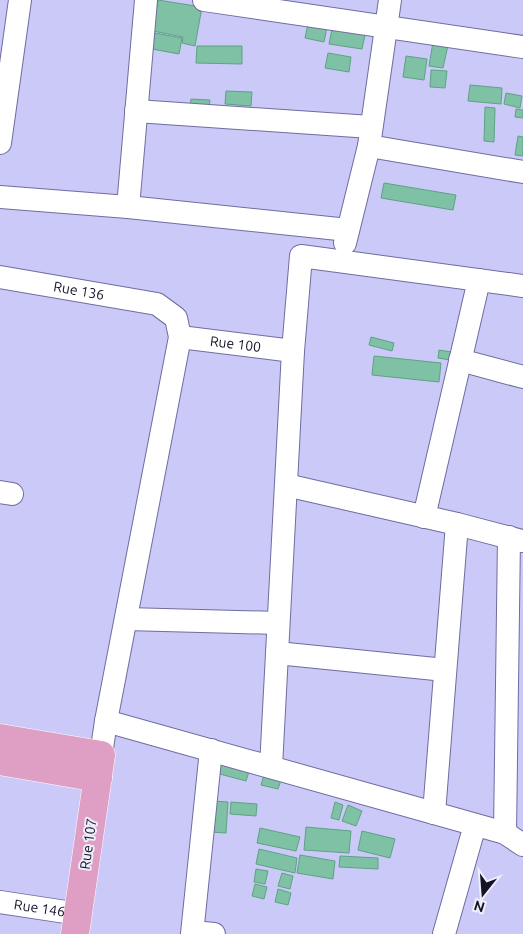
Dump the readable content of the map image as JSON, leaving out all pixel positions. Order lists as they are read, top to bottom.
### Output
{
  "streets": {
    "main road": ["Rue 107"],
    "street": ["Rue 136", "Rue 100", "Rue 146"]
  },
  "crossings": [
    ["Rue 136", "Rue 100"],
    ["Rue 107", "Rue 146"]
  ],
  "north": "bottom"
}
